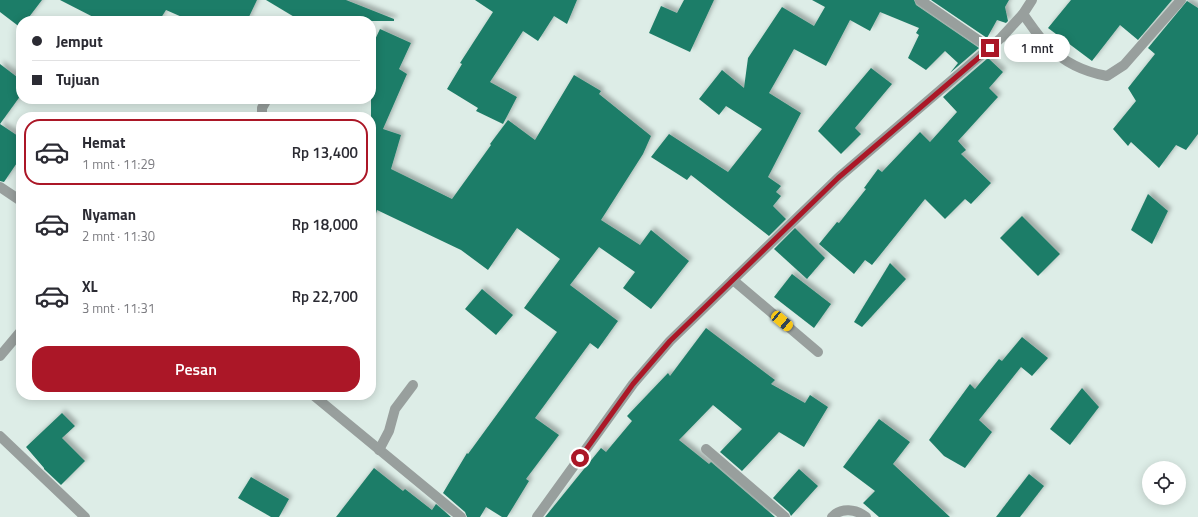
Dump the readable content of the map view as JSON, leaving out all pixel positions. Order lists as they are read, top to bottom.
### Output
{
  "page": {
    "banner": ["Jemput", "Tujuan"],
    "bubble": "1 mnt",
    "list": [
      {
        "name": "Hemat",
        "note": "1 mnt · 11:29",
        "value": "Rp 13,400"
      },
      {
        "name": "Nyaman",
        "note": "2 mnt · 11:30",
        "value": "Rp 18,000"
      },
      {
        "name": "XL",
        "note": "3 mnt · 11:31",
        "value": "Rp 22,700"
      }
    ],
    "buttons": "Pesan"
  }
}
